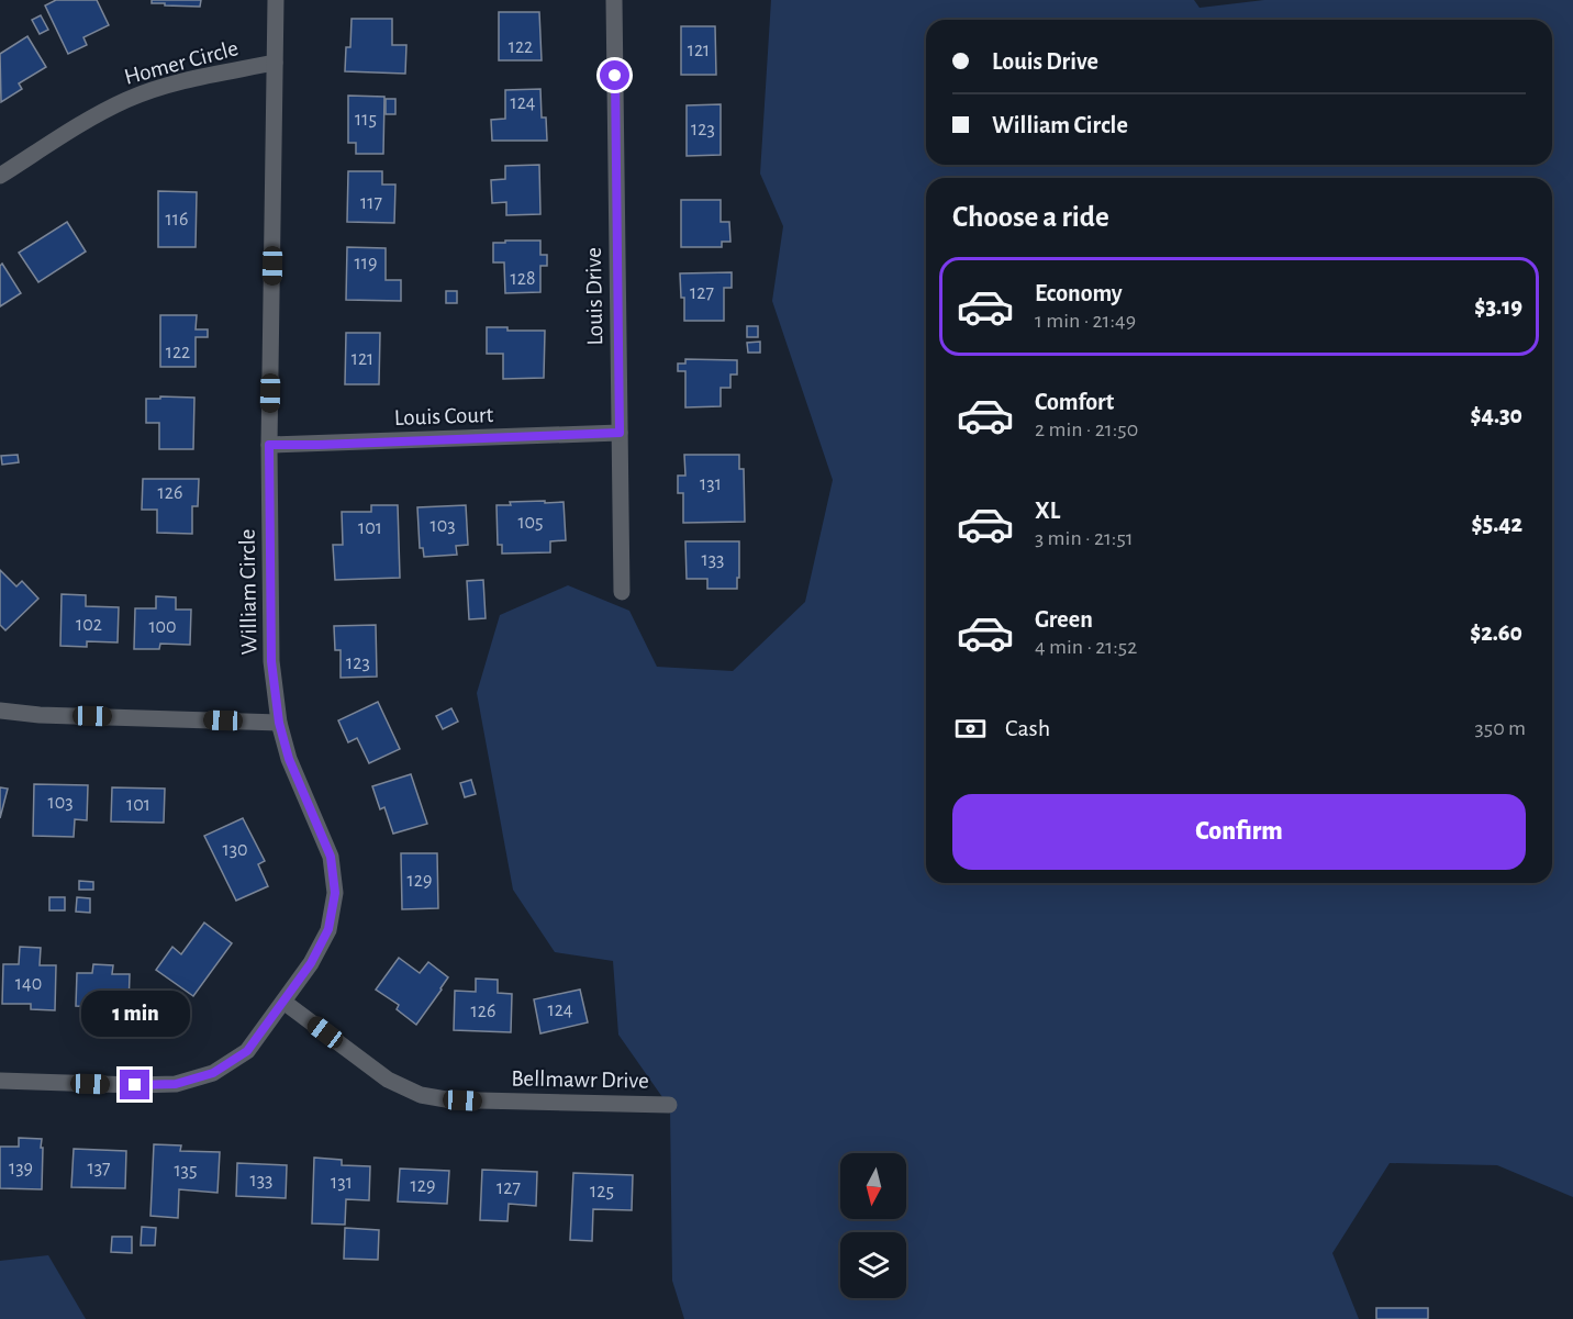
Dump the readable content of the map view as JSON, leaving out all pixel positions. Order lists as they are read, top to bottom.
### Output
{
  "streets": {
    "street": [
      "Homer Circle",
      "Louis Drive",
      "Louis Court",
      "William Circle",
      "Bellmawr Drive"
    ]
  },
  "crossings": [
    ["Homer Circle", "William Circle"],
    ["Louis Drive", "Louis Court"],
    ["Louis Court", "William Circle"],
    ["William Circle", "Bellmawr Drive"]
  ],
  "house_numbers": [
    "122",
    "121",
    "124",
    "115",
    "123",
    "117",
    "116",
    "119",
    "128",
    "127",
    "122",
    "121",
    "131",
    "126",
    "105",
    "103",
    "101",
    "133",
    "102",
    "100",
    "123",
    "103",
    "101",
    "130",
    "129",
    "140",
    "124",
    "126",
    "139",
    "137",
    "135",
    "133",
    "131",
    "129",
    "127",
    "125"
  ],
  "north": "bottom",
  "page": {
    "banner": ["Louis Drive", "William Circle"],
    "heading": "Choose a ride",
    "list": [
      {
        "name": "Economy",
        "note": "1 min · 21:49",
        "value": "$3.19"
      },
      {
        "name": "Comfort",
        "note": "2 min · 21:50",
        "value": "$4.30"
      },
      {
        "name": "XL",
        "note": "3 min · 21:51",
        "value": "$5.42"
      },
      {
        "name": "Green",
        "note": "4 min · 21:52",
        "value": "$2.60"
      }
    ],
    "pay": ["Cash", "350 m"],
    "buttons": "Confirm",
    "bubble": "1 min"
  }
}
